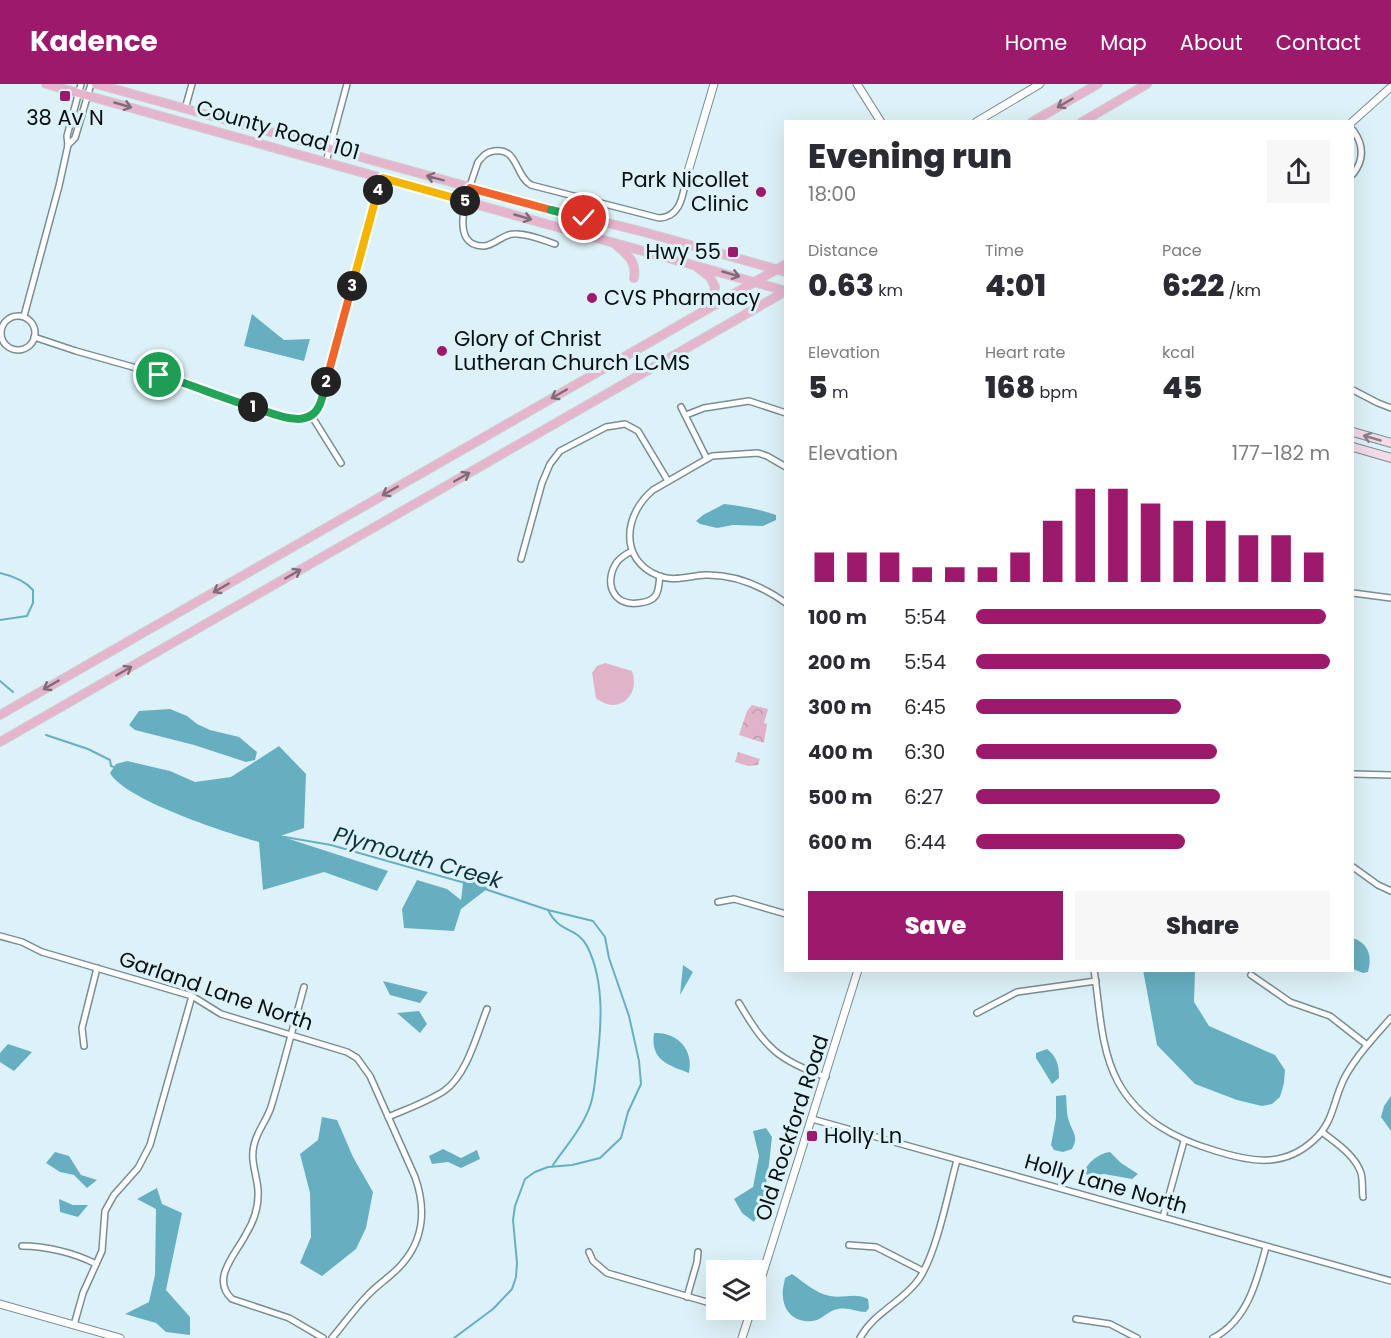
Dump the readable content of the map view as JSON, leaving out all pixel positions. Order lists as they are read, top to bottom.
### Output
{
  "streets": {
    "main road": ["County Road 101"],
    "street": ["Garland Lane North", "Old Rockford Road", "Holly Lane North"]
  },
  "crossings": [
    ["Old Rockford Road", "Holly Lane North"]
  ],
  "water": ["Plymouth Creek"],
  "places": {
    "transit": ["38 Av N", "Hwy 55", "Holly Ln"],
    "other": ["Park Nicollet Clinic", "CVS Pharmacy", "Glory of Christ Lutheran Church LCMS"]
  },
  "page": {
    "header": "Kadence",
    "nav": [
      "Home",
      "Map",
      "About",
      "Contact"
    ],
    "heading": ["Evening run", "18:00"],
    "pins": [
      "4",
      "5",
      "3",
      "2",
      "1"
    ],
    "stats": [
      ["Distance", "0.63 km"],
      ["Time", "4:01"],
      ["Pace", "6:22 /km"],
      ["Elevation", "5 m"],
      ["Heart rate", "168 bpm"],
      ["kcal", "45"]
    ],
    "chart": ["Elevation", "177–182 m"],
    "list": [
      {
        "name": "100 m",
        "note": "5:54"
      },
      {
        "name": "200 m",
        "note": "5:54"
      },
      {
        "name": "300 m",
        "note": "6:45"
      },
      {
        "name": "400 m",
        "note": "6:30"
      },
      {
        "name": "500 m",
        "note": "6:27"
      },
      {
        "name": "600 m",
        "note": "6:44"
      }
    ],
    "buttons": ["Save", "Share"]
  }
}
